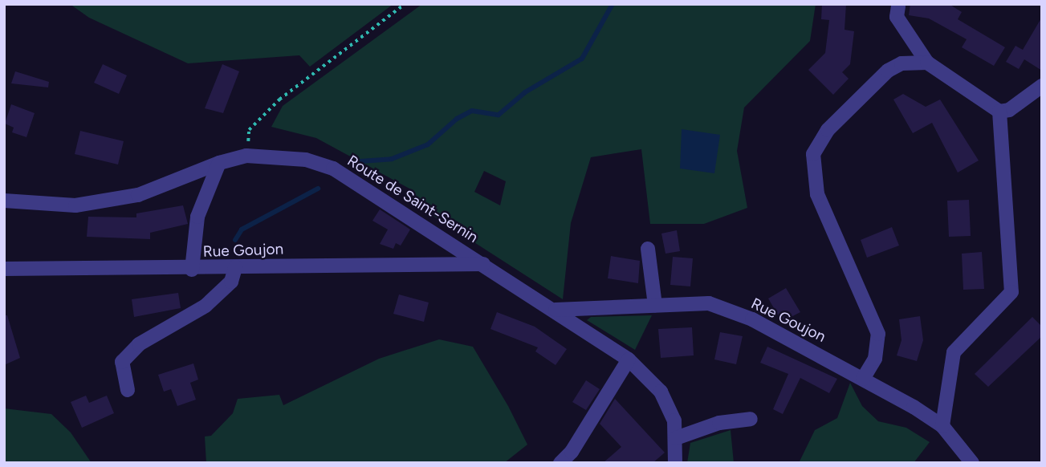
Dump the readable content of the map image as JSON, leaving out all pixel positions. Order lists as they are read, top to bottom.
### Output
{
  "streets": {
    "street": ["Route de Saint-Sernin", "Rue Goujon"]
  },
  "crossings": [
    ["Route de Saint-Sernin", "Rue Goujon"]
  ]
}
